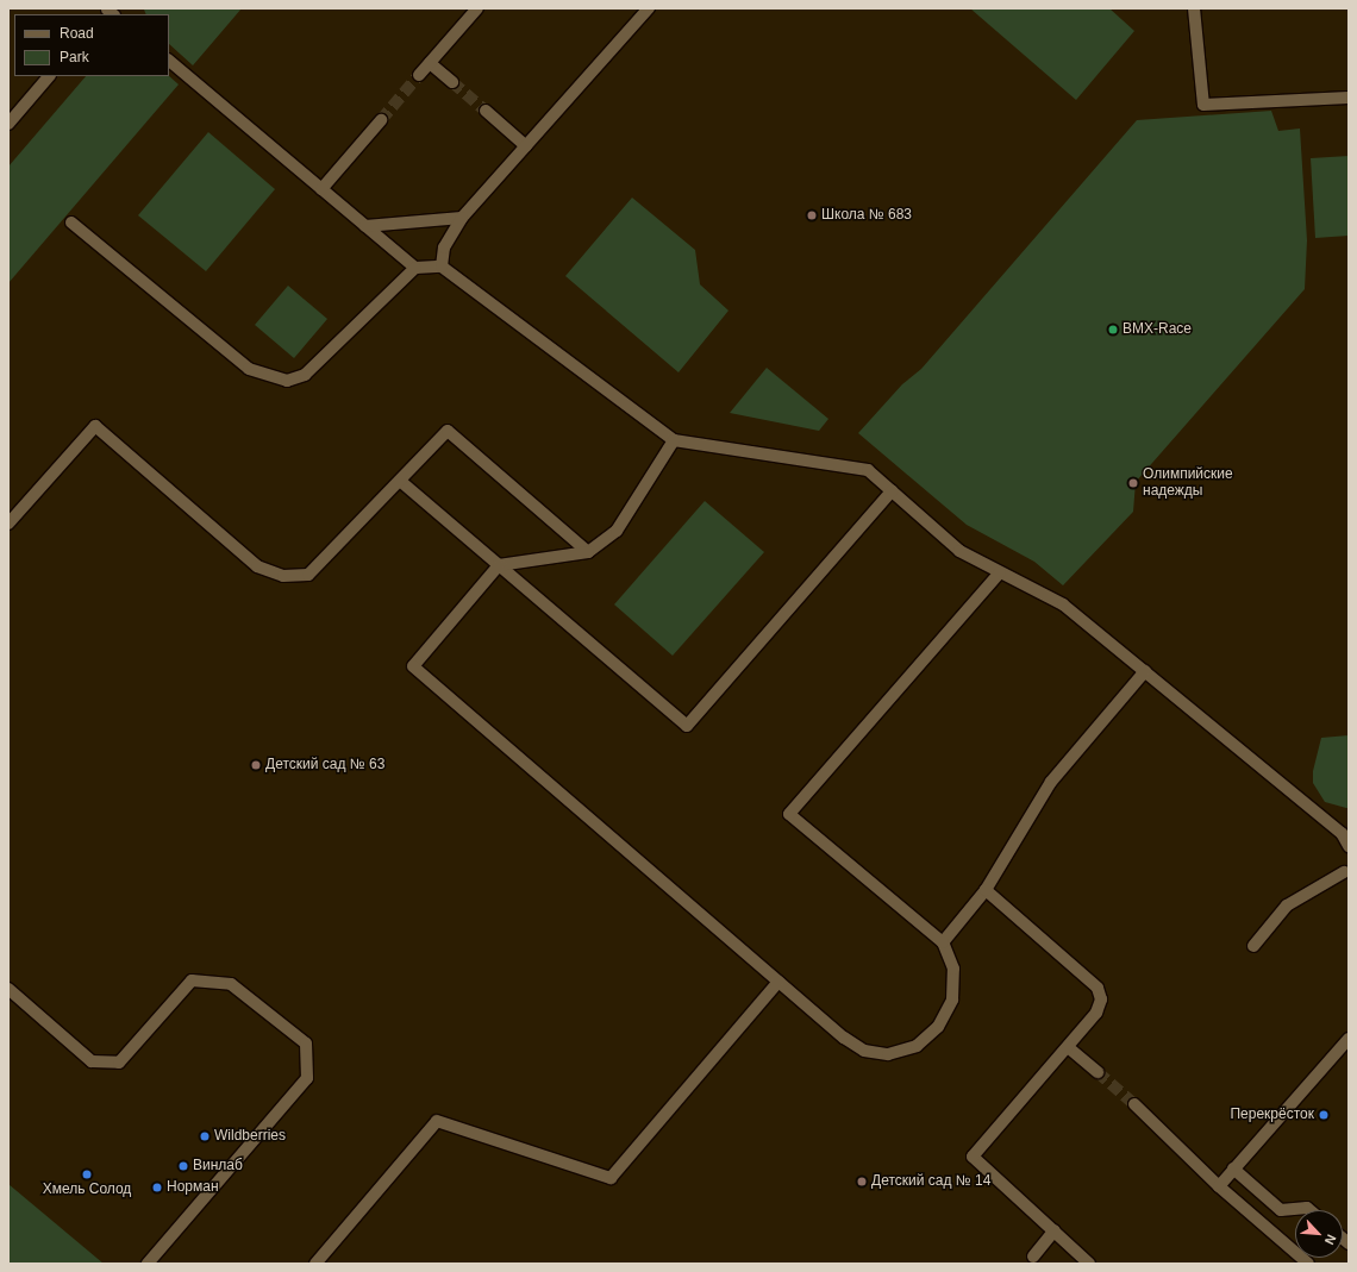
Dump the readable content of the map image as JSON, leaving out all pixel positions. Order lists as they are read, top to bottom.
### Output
{
  "places": [
    "Школа № 683",
    "BMX-Race",
    "Олимпийские надежды",
    "Детский сад № 63",
    "Перекрёсток",
    "Wildberries",
    "Винлаб",
    "Хмель Солод",
    "Детский сад № 14",
    "Норман"
  ],
  "legend": ["Road", "Park"],
  "north": "bottom right"
}
